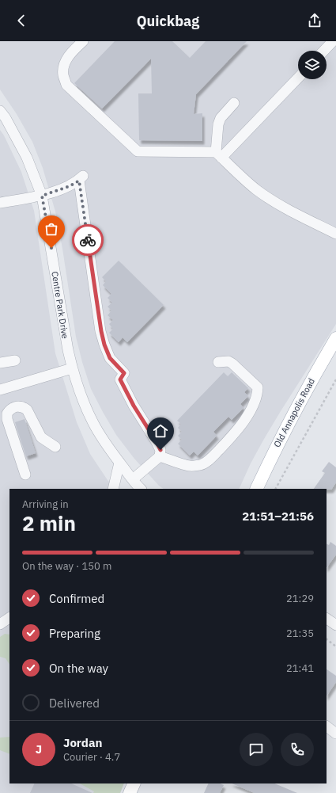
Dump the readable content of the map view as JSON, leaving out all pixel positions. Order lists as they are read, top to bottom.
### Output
{
  "streets": {
    "main road": ["Old Annapolis Road"],
    "street": ["Centre Park Drive"]
  },
  "page": {
    "header": "Quickbag",
    "heading": ["2 min", "Arriving in", "21:51–21:56"],
    "panel": ["Jordan", "Courier · 4.7"],
    "bar": "On the way · 150 m",
    "list": [
      ["Confirmed", "21:29"],
      ["Preparing", "21:35"],
      ["On the way", "21:41"],
      "Delivered"
    ],
    "round": "J"
  }
}
